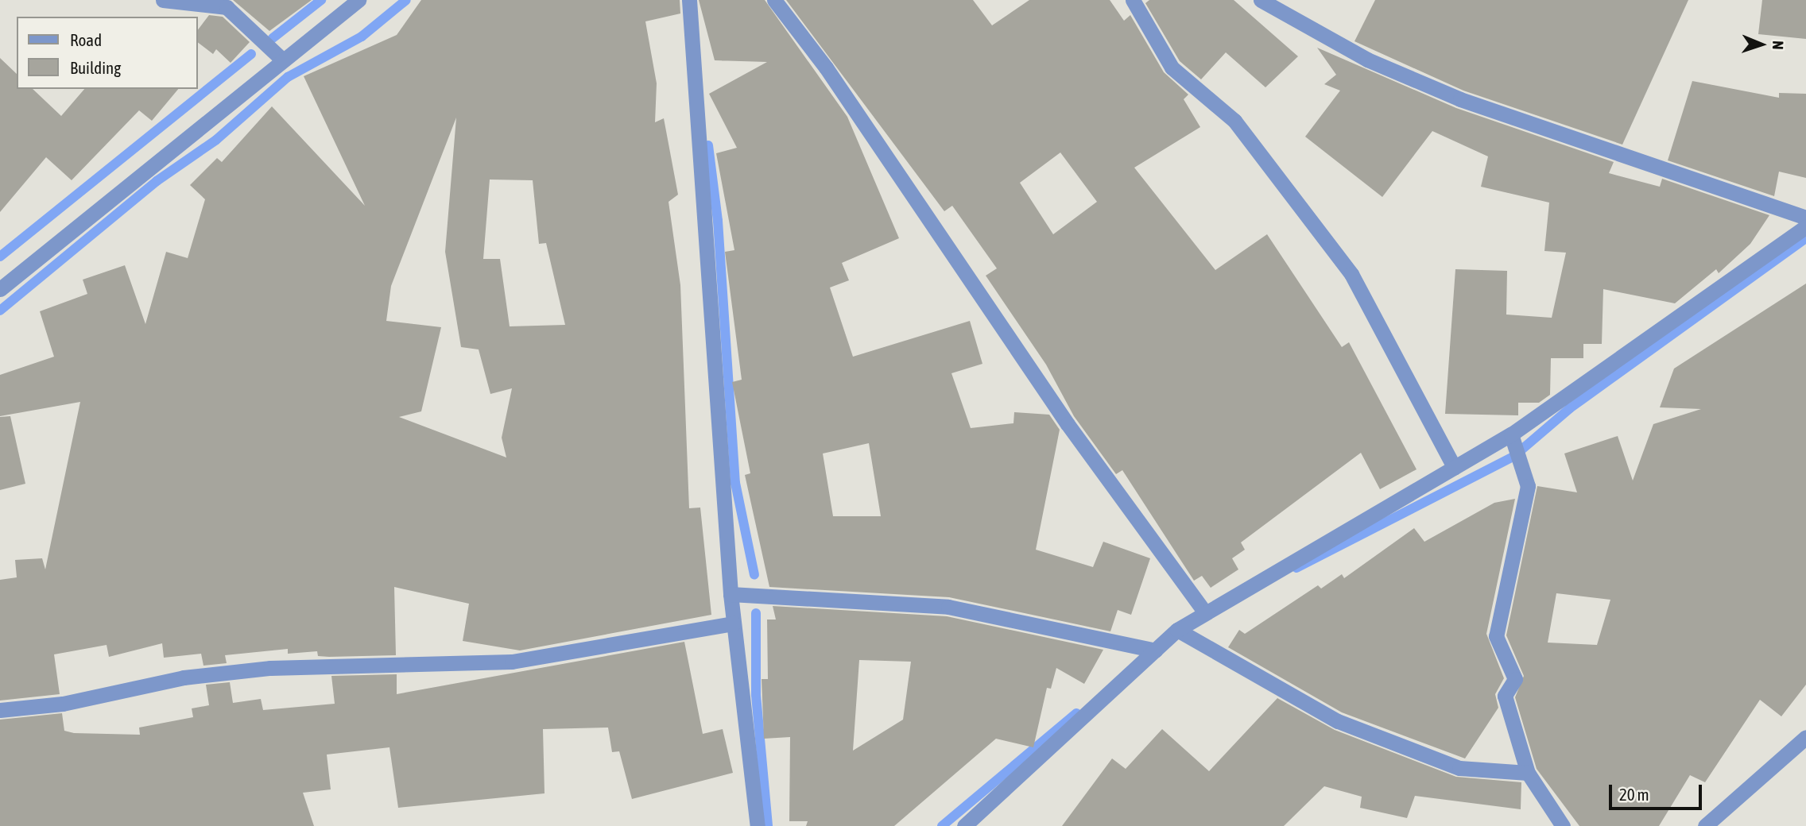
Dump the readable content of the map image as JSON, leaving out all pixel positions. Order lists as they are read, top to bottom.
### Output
{
  "legend": ["Road", "Building"],
  "scale_bar": "20 m",
  "north": "right"
}
